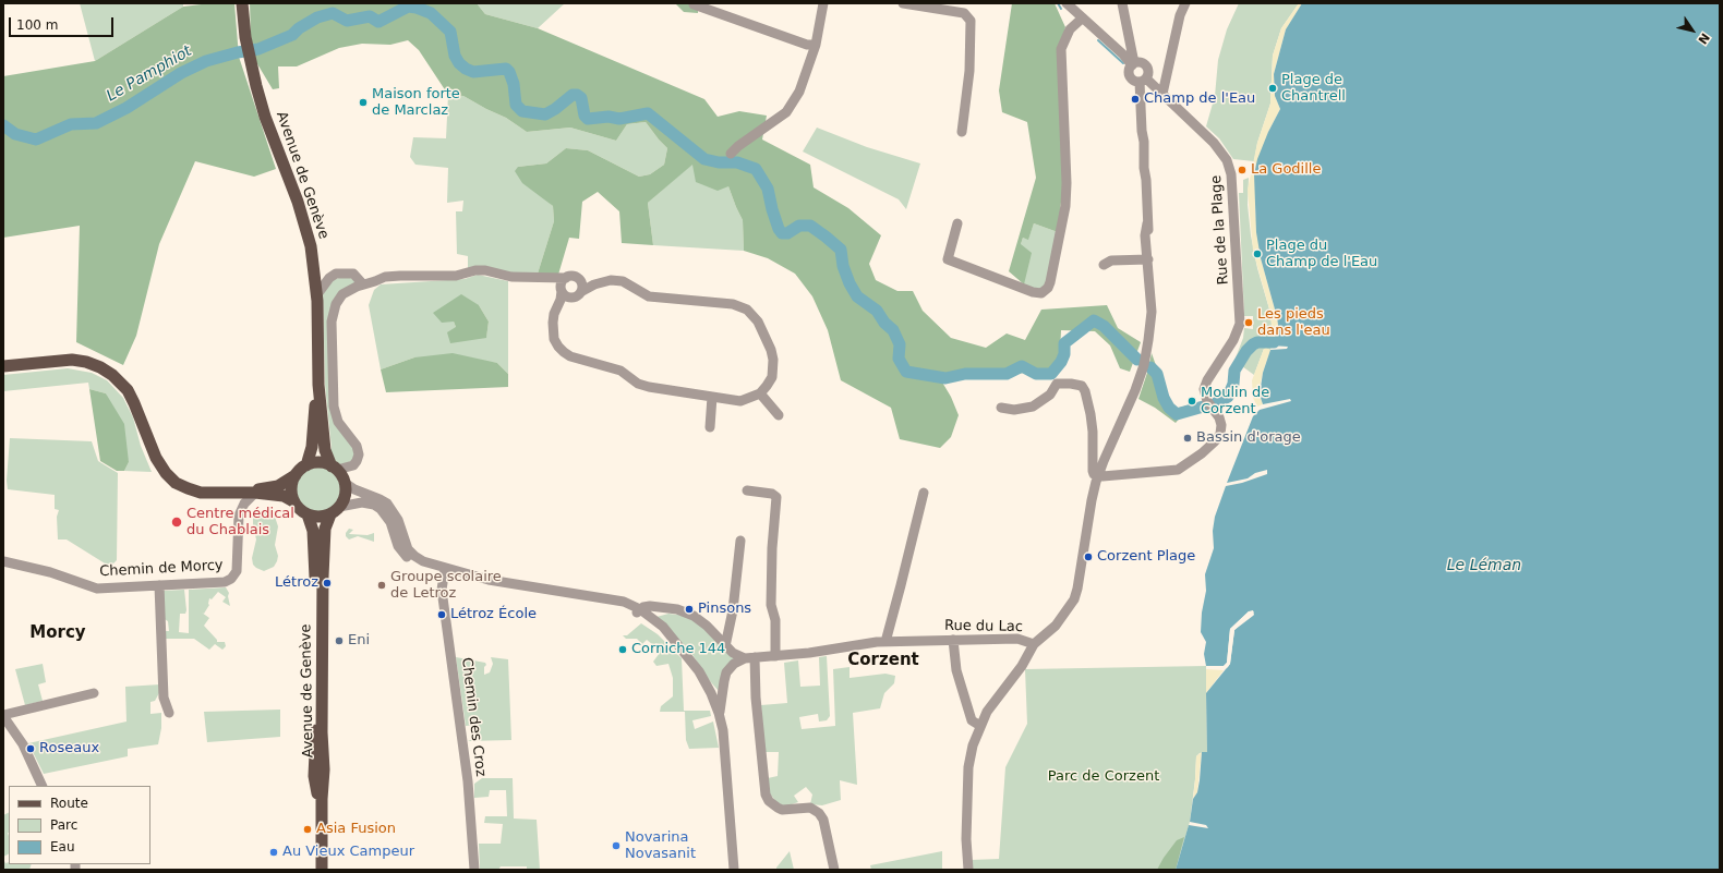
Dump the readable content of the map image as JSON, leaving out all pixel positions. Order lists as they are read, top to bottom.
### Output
{
  "streets": {
    "main road": ["Avenue de Genève"],
    "street": [
      "Rue de la Plage",
      "Chemin de Morcy",
      "Rue du Lac",
      "Chemin des Croz"
    ]
  },
  "crossings": [
    ["Rue de la Plage", "Rue du Lac"]
  ],
  "districts": ["Morcy", "Corzent"],
  "water": ["Le Pamphiot", "Le Léman"],
  "parks": ["Parc de Corzent"],
  "places": [
    "Plage de Chantrell",
    "Champ de l'Eau",
    "Maison forte de Marclaz",
    "La Godille",
    "Plage du Champ de l'Eau",
    "Les pieds dans l'eau",
    "Moulin de Corzent",
    "Bassin d'orage",
    "Centre médical du Chablais",
    "Corzent Plage",
    "Létroz",
    "Groupe scolaire de Letroz",
    "Pinsons",
    "Létroz École",
    "Eni",
    "Corniche 144",
    "Roseaux",
    "Asia Fusion",
    "Novarina Novasanit",
    "Au Vieux Campeur"
  ],
  "legend": ["Route", "Parc", "Eau"],
  "scale_bar": "100 m",
  "north": "bottom right"
}
